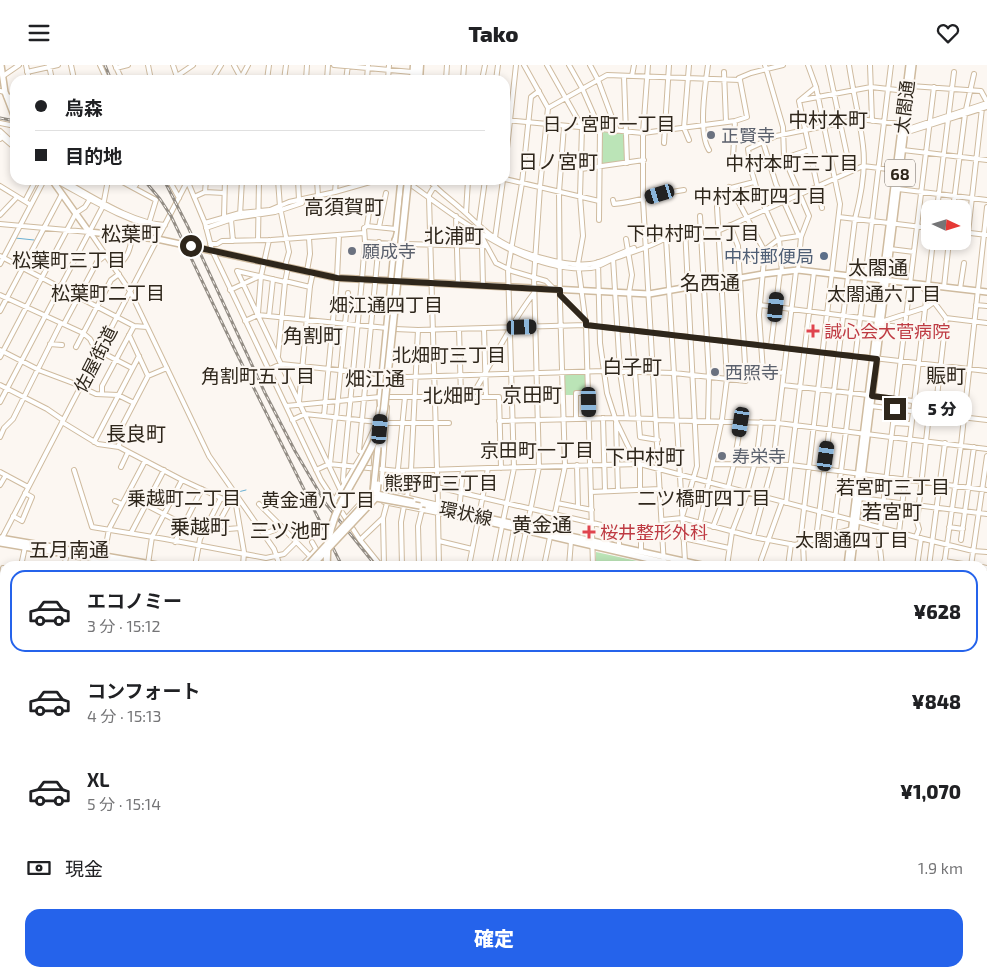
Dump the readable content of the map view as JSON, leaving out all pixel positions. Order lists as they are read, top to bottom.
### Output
{
  "streets": {
    "main road": ["太閤通", "68", "環状線"],
    "street": ["佐屋街道"]
  },
  "districts": [
    "中村本町",
    "日ノ宮町一丁目",
    "日ノ宮町",
    "中村本町三丁目",
    "中村本町四丁目",
    "高須賀町",
    "下中村町二丁目",
    "松葉町",
    "北浦町",
    "松葉町三丁目",
    "太閤通",
    "名西通",
    "松葉町二丁目",
    "太閤通六丁目",
    "畑江通四丁目",
    "角割町",
    "北畑町三丁目",
    "白子町",
    "角割町五丁目",
    "賑町",
    "畑江通",
    "京田町",
    "北畑町",
    "長良町",
    "京田町一丁目",
    "下中村町",
    "熊野町三丁目",
    "若宮町三丁目",
    "乗越町二丁目",
    "二ツ橋町四丁目",
    "黄金通八丁目",
    "若宮町",
    "黄金通",
    "乗越町",
    "三ツ池町",
    "太閤通四丁目",
    "五月南通"
  ],
  "places": {
    "other": [
      "正賢寺",
      "願成寺",
      "中村郵便局",
      "西照寺",
      "寿栄寺"
    ],
    "health": ["誠心会大菅病院", "桜井整形外科"]
  },
  "north": "right",
  "page": {
    "header": "Tako",
    "banner": ["烏森", "目的地"],
    "bubble": "5 分",
    "list": [
      {
        "name": "エコノミー",
        "note": "3 分 · 15:12",
        "value": "¥628"
      },
      {
        "name": "コンフォート",
        "note": "4 分 · 15:13",
        "value": "¥848"
      },
      {
        "name": "XL",
        "note": "5 分 · 15:14",
        "value": "¥1,070"
      }
    ],
    "pay": ["現金", "1.9 km"],
    "buttons": "確定"
  }
}
